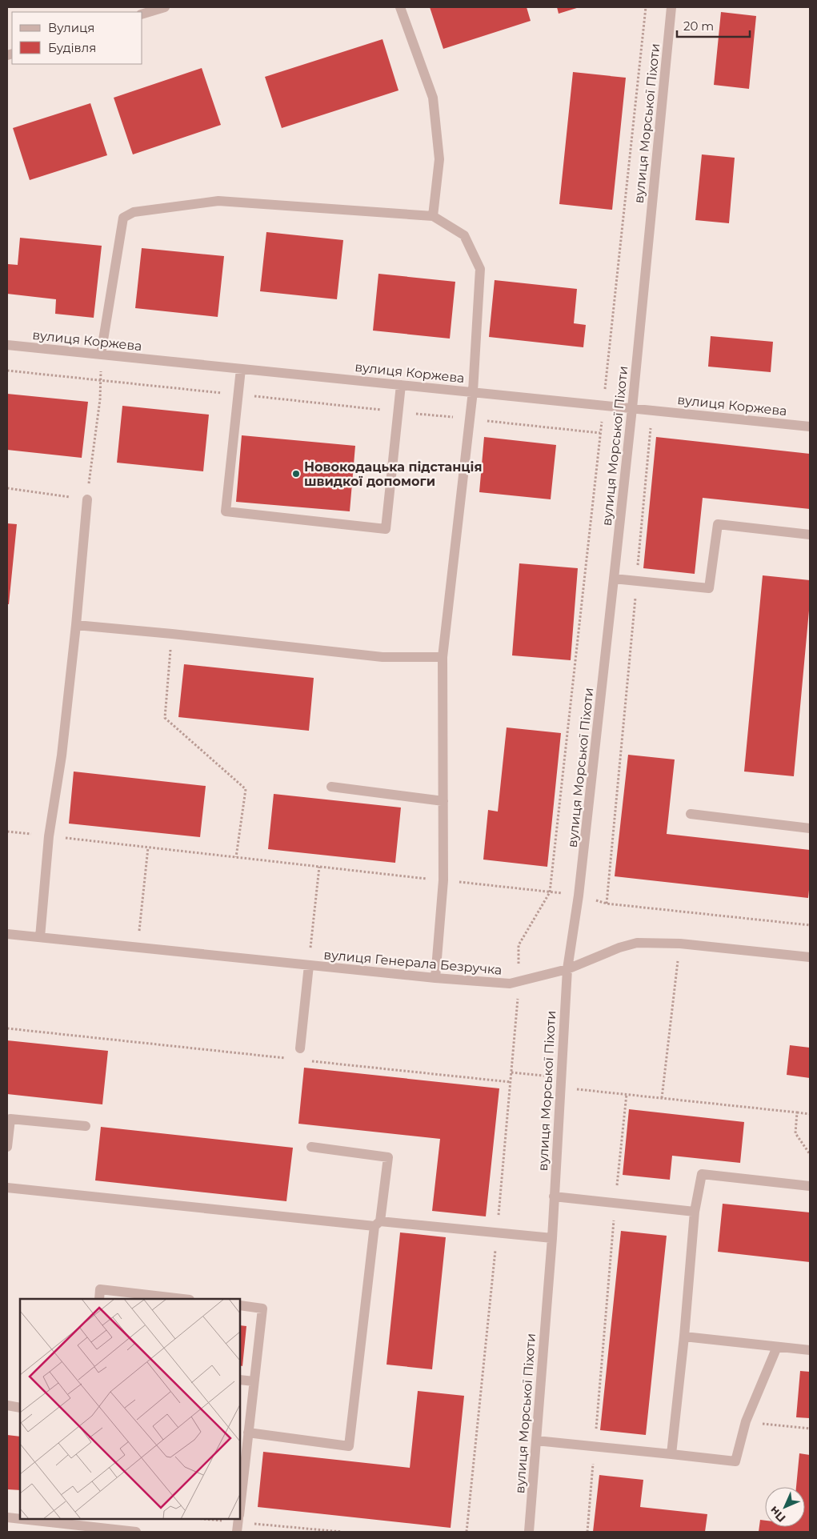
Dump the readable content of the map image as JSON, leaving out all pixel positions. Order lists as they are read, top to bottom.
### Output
{
  "streets": {
    "street": ["вулиця Морської Піхоти", "вулиця Коржева", "вулиця Генерала Безручка"]
  },
  "crossings": [
    ["вулиця Морської Піхоти", "вулиця Коржева"],
    ["вулиця Морської Піхоти", "вулиця Генерала Безручка"]
  ],
  "places": ["Новокодацька підстанція швидкої допомоги"],
  "legend": ["Вулиця", "Будівля"],
  "scale_bar": "20 m",
  "north": "bottom left"
}
